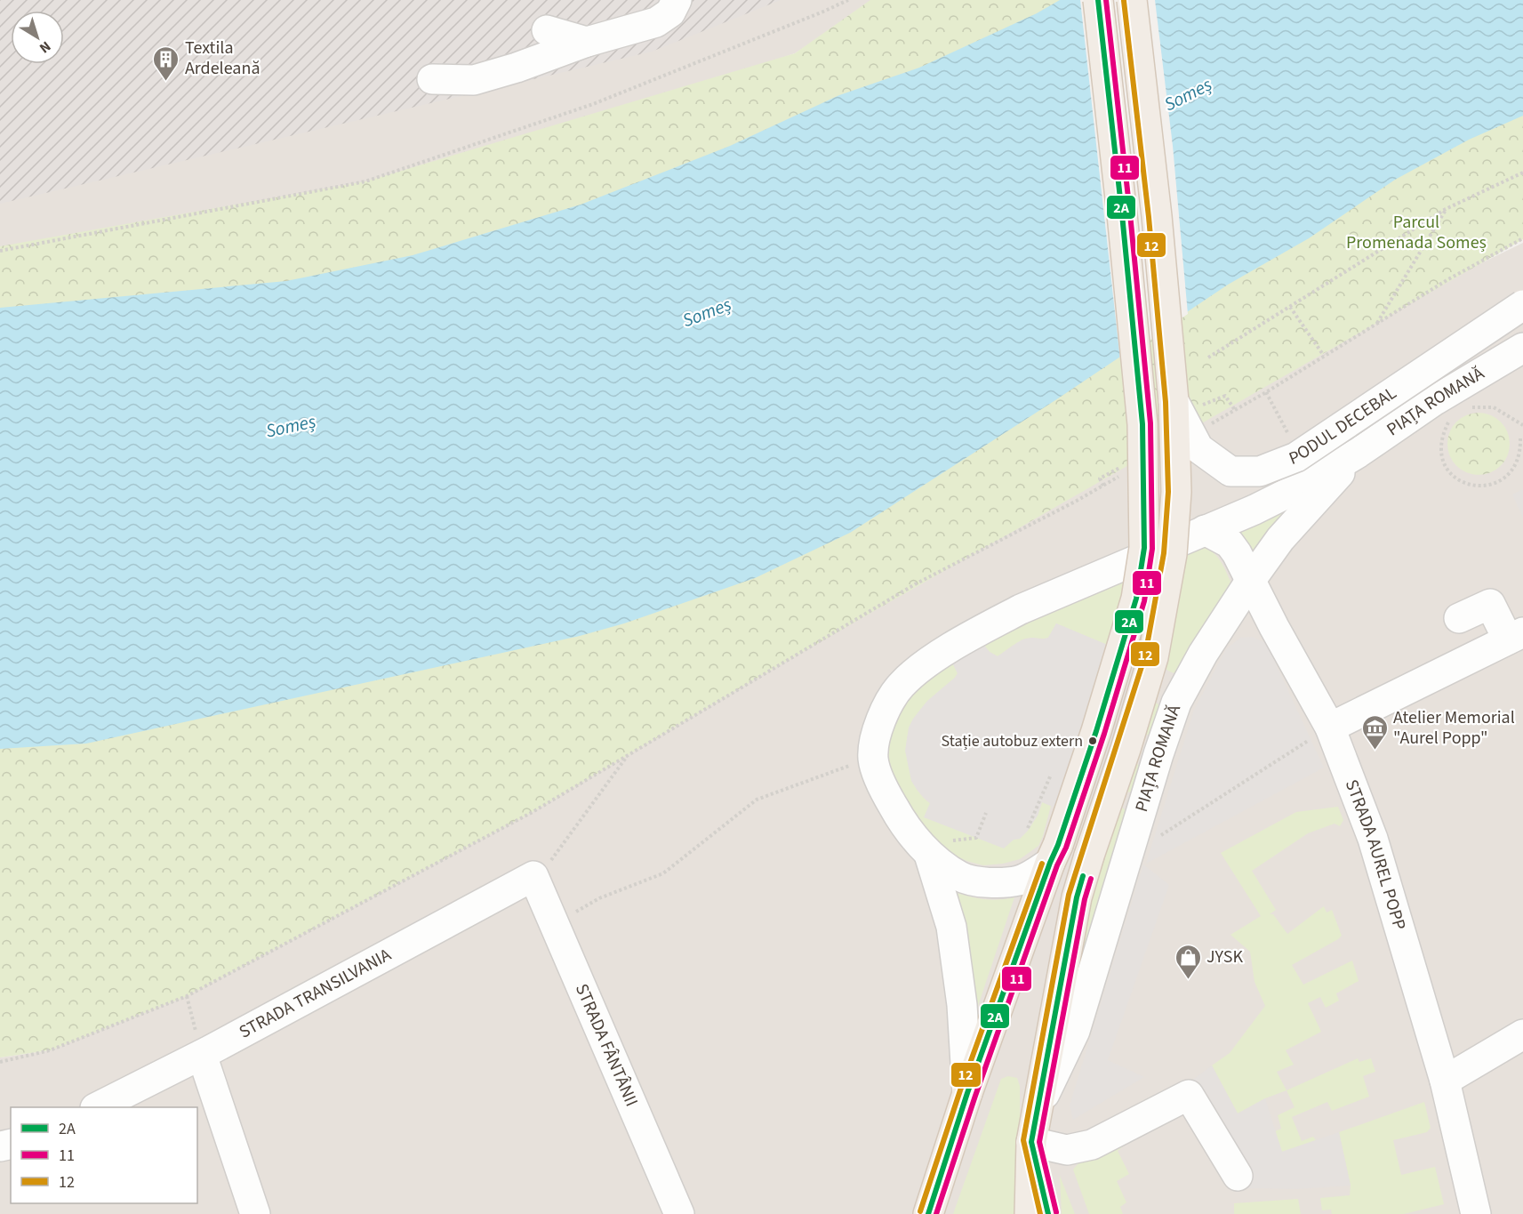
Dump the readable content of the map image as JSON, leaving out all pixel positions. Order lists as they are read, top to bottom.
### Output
{
  "streets": {
    "main road": ["PIAȚA ROMANĂ", "PODUL DECEBAL"],
    "street": ["STRADA AUREL POPP", "STRADA TRANSILVANIA", "STRADA FÂNTÂNII"]
  },
  "crossings": [
    ["PIAȚA ROMANĂ", "PODUL DECEBAL"],
    ["PIAȚA ROMANĂ", "STRADA AUREL POPP"],
    ["STRADA TRANSILVANIA", "STRADA FÂNTÂNII"]
  ],
  "water": ["Someș"],
  "parks": ["Parcul Promenada Someș"],
  "places": {
    "building": ["Textila Ardeleană"],
    "other": ["Stație autobuz extern"],
    "museum": ["Atelier Memorial \"Aurel Popp\""],
    "shop": ["JYSK"]
  },
  "lines": ["transit line 2A", "transit line 11", "transit line 12"],
  "legend": ["2A", "11", "12"],
  "north": "bottom right"
}
